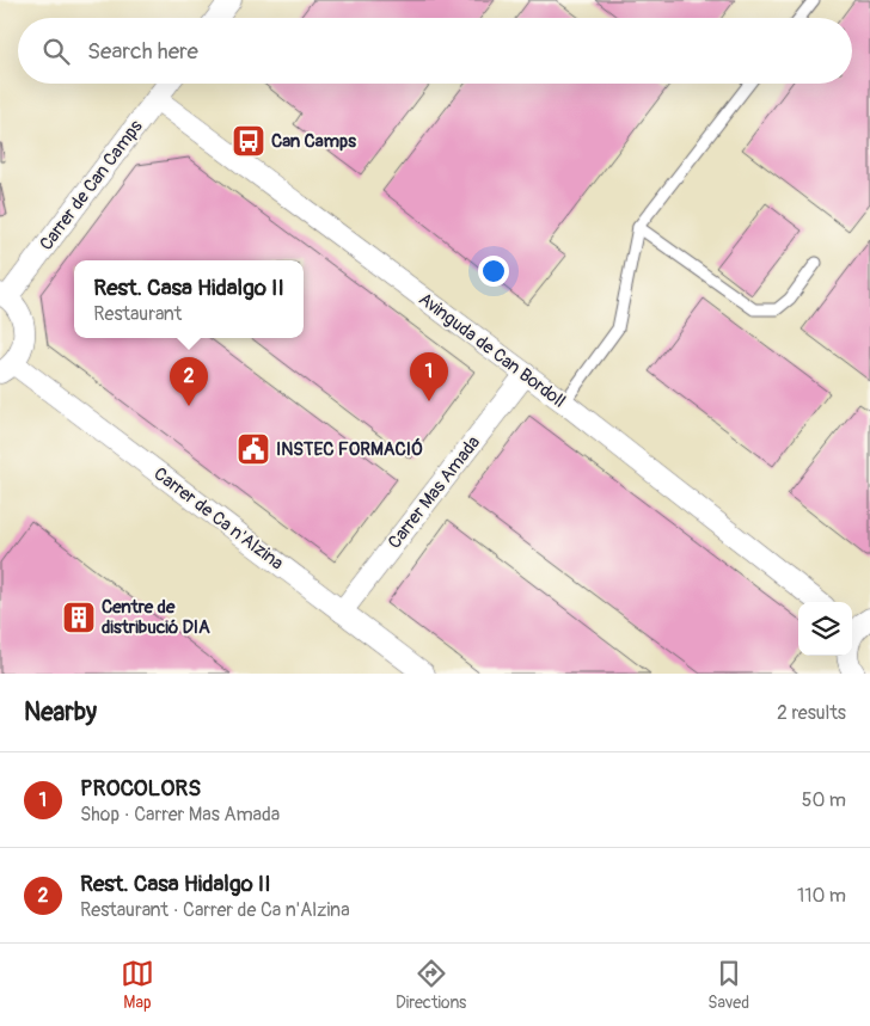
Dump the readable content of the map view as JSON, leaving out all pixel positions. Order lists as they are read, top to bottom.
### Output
{
  "streets": {
    "street": [
      "Carrer de Can Camps",
      "Avinguda de Can Bordoll",
      "Carrer Mas Amada",
      "Carrer de Ca n'Alzina"
    ]
  },
  "crossings": [
    ["Carrer de Can Camps", "Avinguda de Can Bordoll"],
    ["Avinguda de Can Bordoll", "Carrer Mas Amada"],
    ["Carrer Mas Amada", "Carrer de Ca n'Alzina"]
  ],
  "places": {
    "bus stop": ["Can Camps"],
    "public building": ["INSTEC FORMACIÓ"],
    "building": ["Centre de distribució DIA"]
  },
  "page": {
    "search": "Search here",
    "popup": ["Rest. Casa Hidalgo II", "Restaurant"],
    "pins": ["1", "2"],
    "heading": ["Nearby", "2 results"],
    "list": [
      {
        "mark": "1",
        "name": "PROCOLORS",
        "note": "Shop · Carrer Mas Amada",
        "value": "50 m"
      },
      {
        "mark": "2",
        "name": "Rest. Casa Hidalgo II",
        "note": "Restaurant · Carrer de Ca n'Alzina",
        "value": "110 m"
      }
    ],
    "nav": ["Map", "Directions", "Saved"]
  }
}
